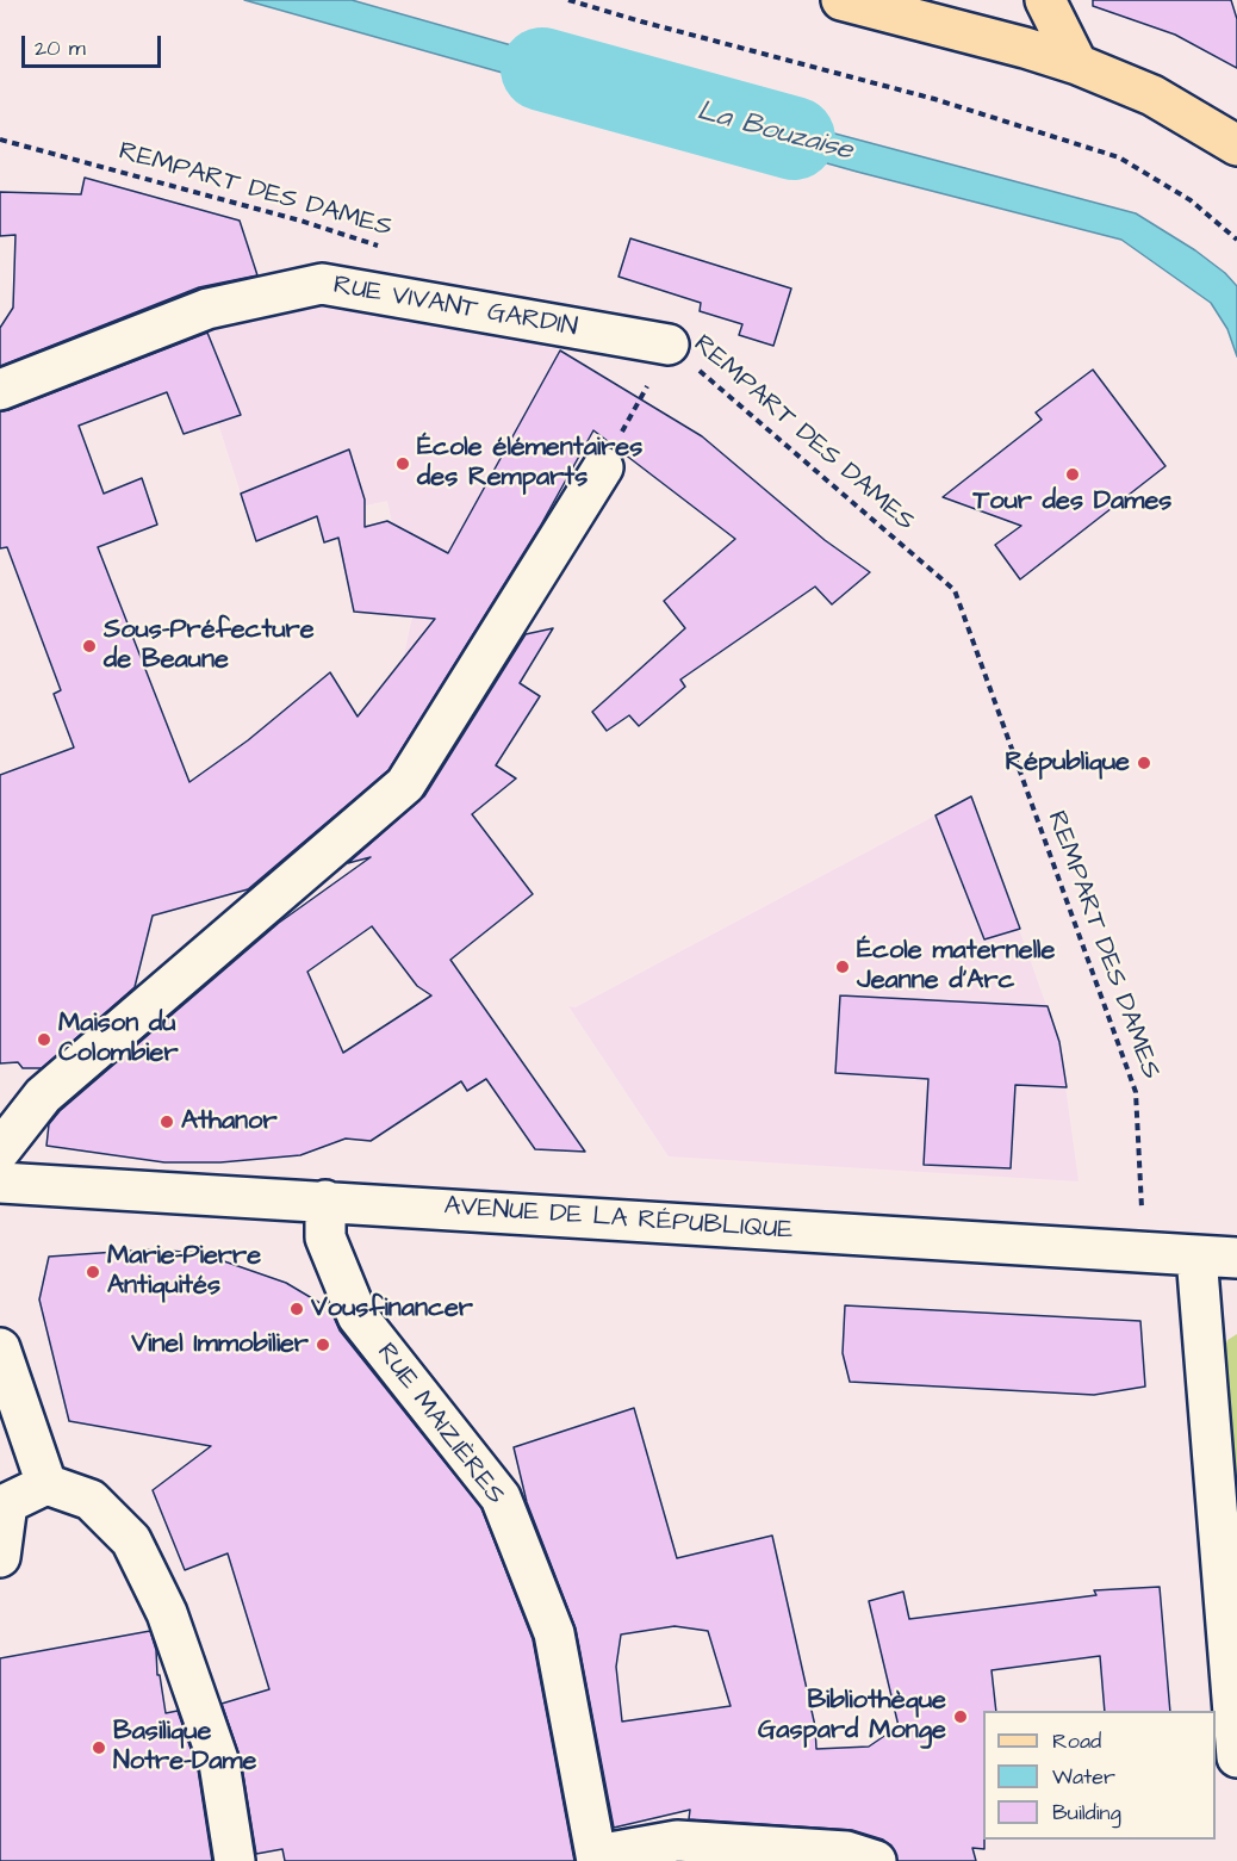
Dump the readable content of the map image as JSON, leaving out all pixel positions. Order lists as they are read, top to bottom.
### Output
{
  "streets": {
    "street": ["RUE VIVANT GARDIN", "AVENUE DE LA RÉPUBLIQUE", "RUE MAIZIÈRES"],
    "path": ["REMPART DES DAMES"]
  },
  "crossings": [
    ["REMPART DES DAMES", "RUE VIVANT GARDIN"],
    ["AVENUE DE LA RÉPUBLIQUE", "RUE MAIZIÈRES"]
  ],
  "water": ["La Bouzaise"],
  "places": [
    "École élémentaires des Remparts",
    "Tour des Dames",
    "Sous-Préfecture de Beaune",
    "République",
    "École maternelle Jeanne d'Arc",
    "Maison du Colombier",
    "Athanor",
    "Marie-Pierre Antiquités",
    "Vousfinancer",
    "Vinel Immobilier",
    "Bibliothèque Gaspard Monge",
    "Basilique Notre-Dame"
  ],
  "legend": ["Road", "Water", "Building"],
  "scale_bar": "20 m"
}
